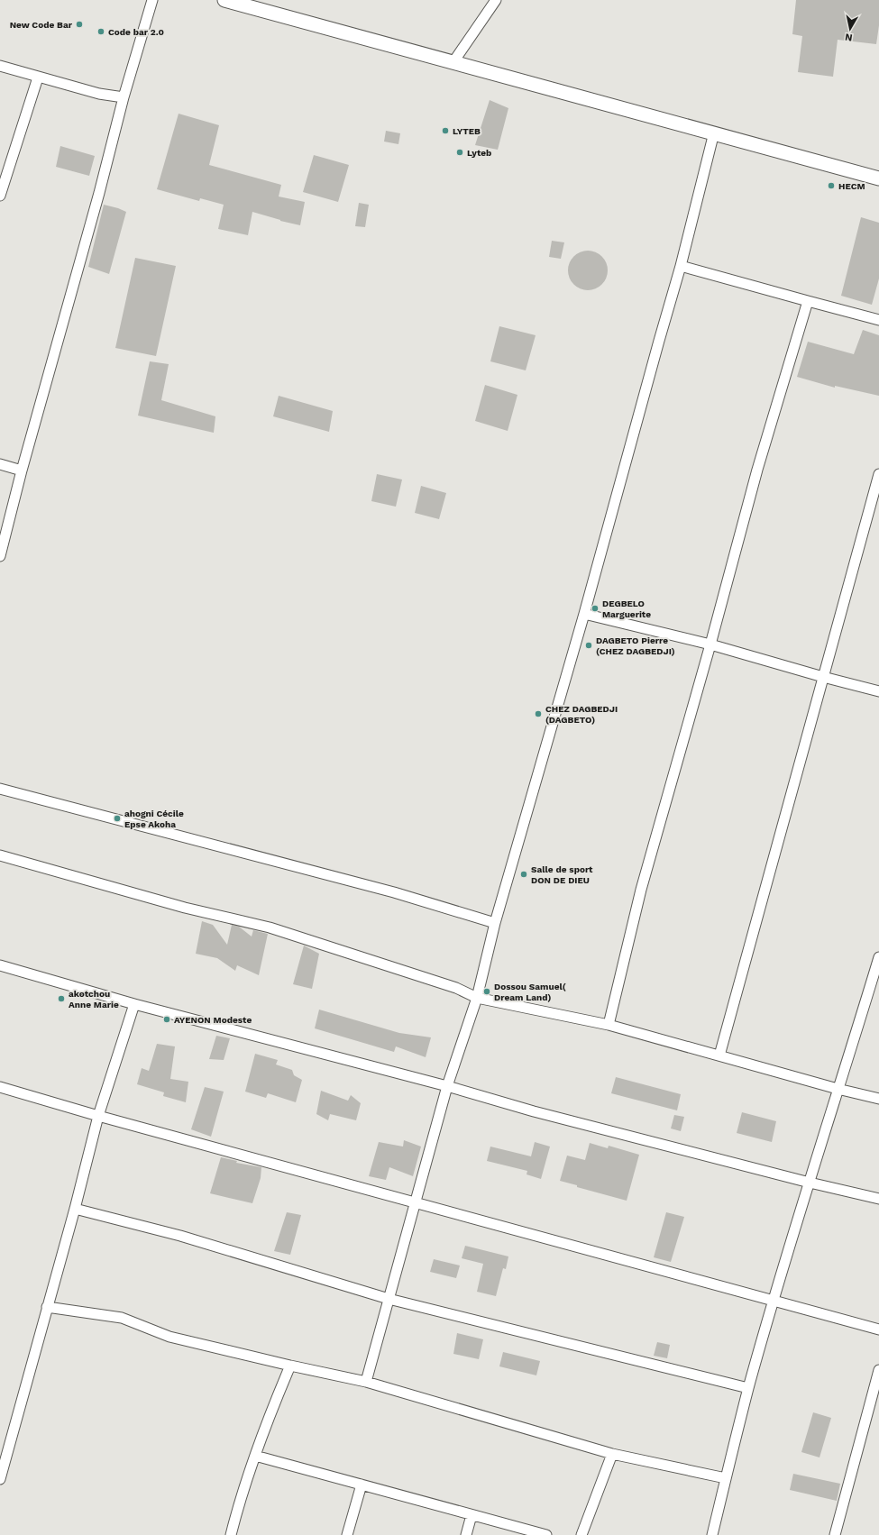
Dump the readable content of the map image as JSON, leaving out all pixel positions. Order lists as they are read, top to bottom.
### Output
{
  "places": [
    "New Code Bar",
    "Code bar 2.0",
    "LYTEB",
    "Lyteb",
    "HECM",
    "DEGBELO Marguerite",
    "DAGBETO Pierre (CHEZ DAGBEDJI)",
    "CHEZ DAGBEDJI (DAGBETO)",
    "ahogni Cécile Epse Akoha",
    "Salle de sport DON DE DIEU",
    "Dossou Samuel( Dream Land)",
    "akotchou Anne Marie",
    "AYENON Modeste"
  ],
  "north": "bottom"
}
